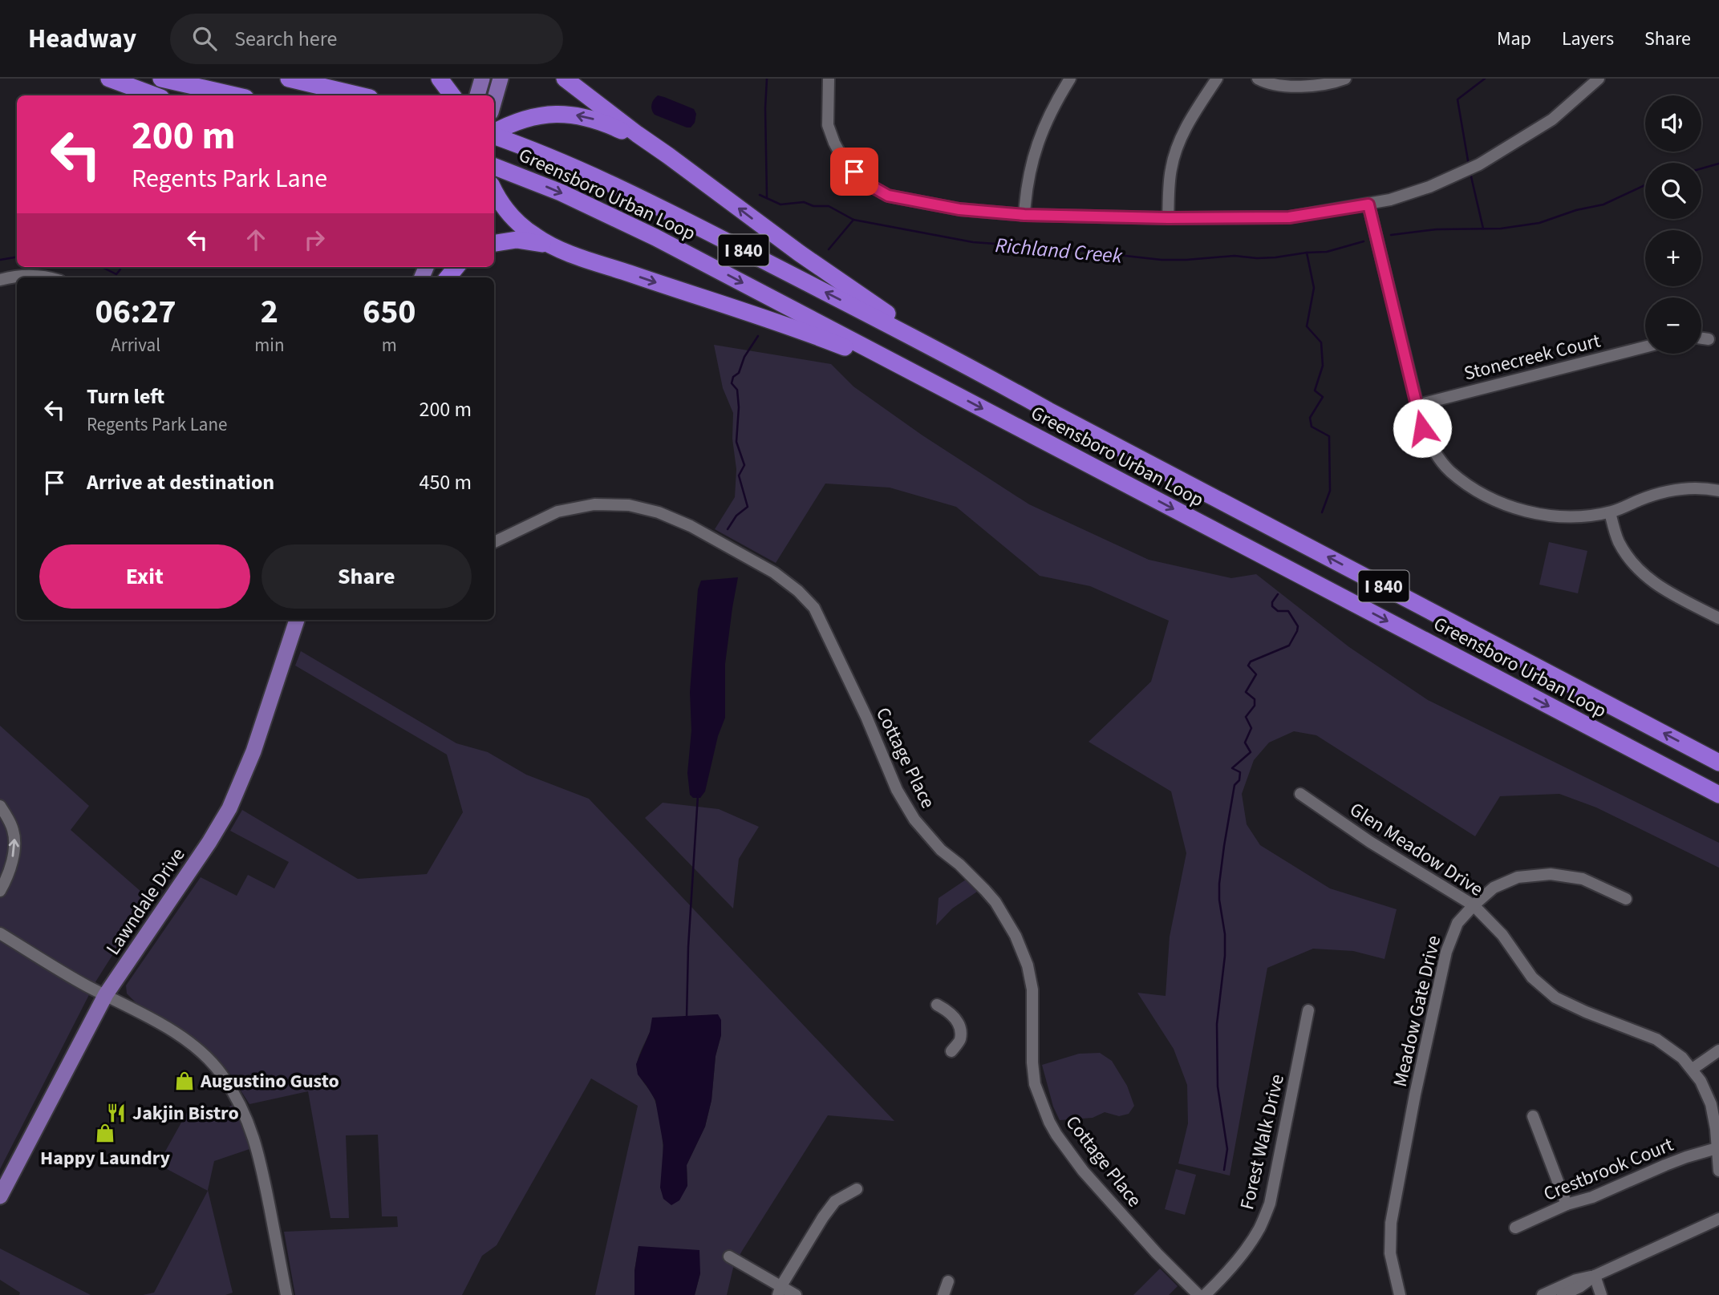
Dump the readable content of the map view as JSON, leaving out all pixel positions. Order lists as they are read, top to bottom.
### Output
{
  "streets": {
    "highway": ["Greensboro Urban Loop", "I 840"],
    "main road": ["Lawndale Drive"],
    "street": [
      "Stonecreek Court",
      "Cottage Place",
      "Glen Meadow Drive",
      "Meadow Gate Drive",
      "Forest Walk Drive",
      "Crestbrook Court"
    ]
  },
  "crossings": [
    ["Glen Meadow Drive", "Meadow Gate Drive"],
    ["Glen Meadow Drive", "Crestbrook Court"]
  ],
  "water": ["Richland Creek"],
  "places": {
    "shop": ["Augustino Gusto", "Happy Laundry"],
    "restaurant": ["Jakjin Bistro"]
  },
  "page": {
    "header": "Headway",
    "search": "Search here",
    "nav": ["Map", "Layers", "Share"],
    "map_buttons": ["+", "−"],
    "turn": ["200 m", "Regents Park Lane"],
    "eta": [
      "06:27",
      "Arrival",
      "2",
      "min",
      "650",
      "m"
    ],
    "list": [
      {
        "name": "Turn left",
        "note": "Regents Park Lane",
        "value": "200 m"
      },
      {
        "name": "Arrive at destination",
        "value": "450 m"
      }
    ],
    "buttons": ["Exit", "Share"]
  }
}
